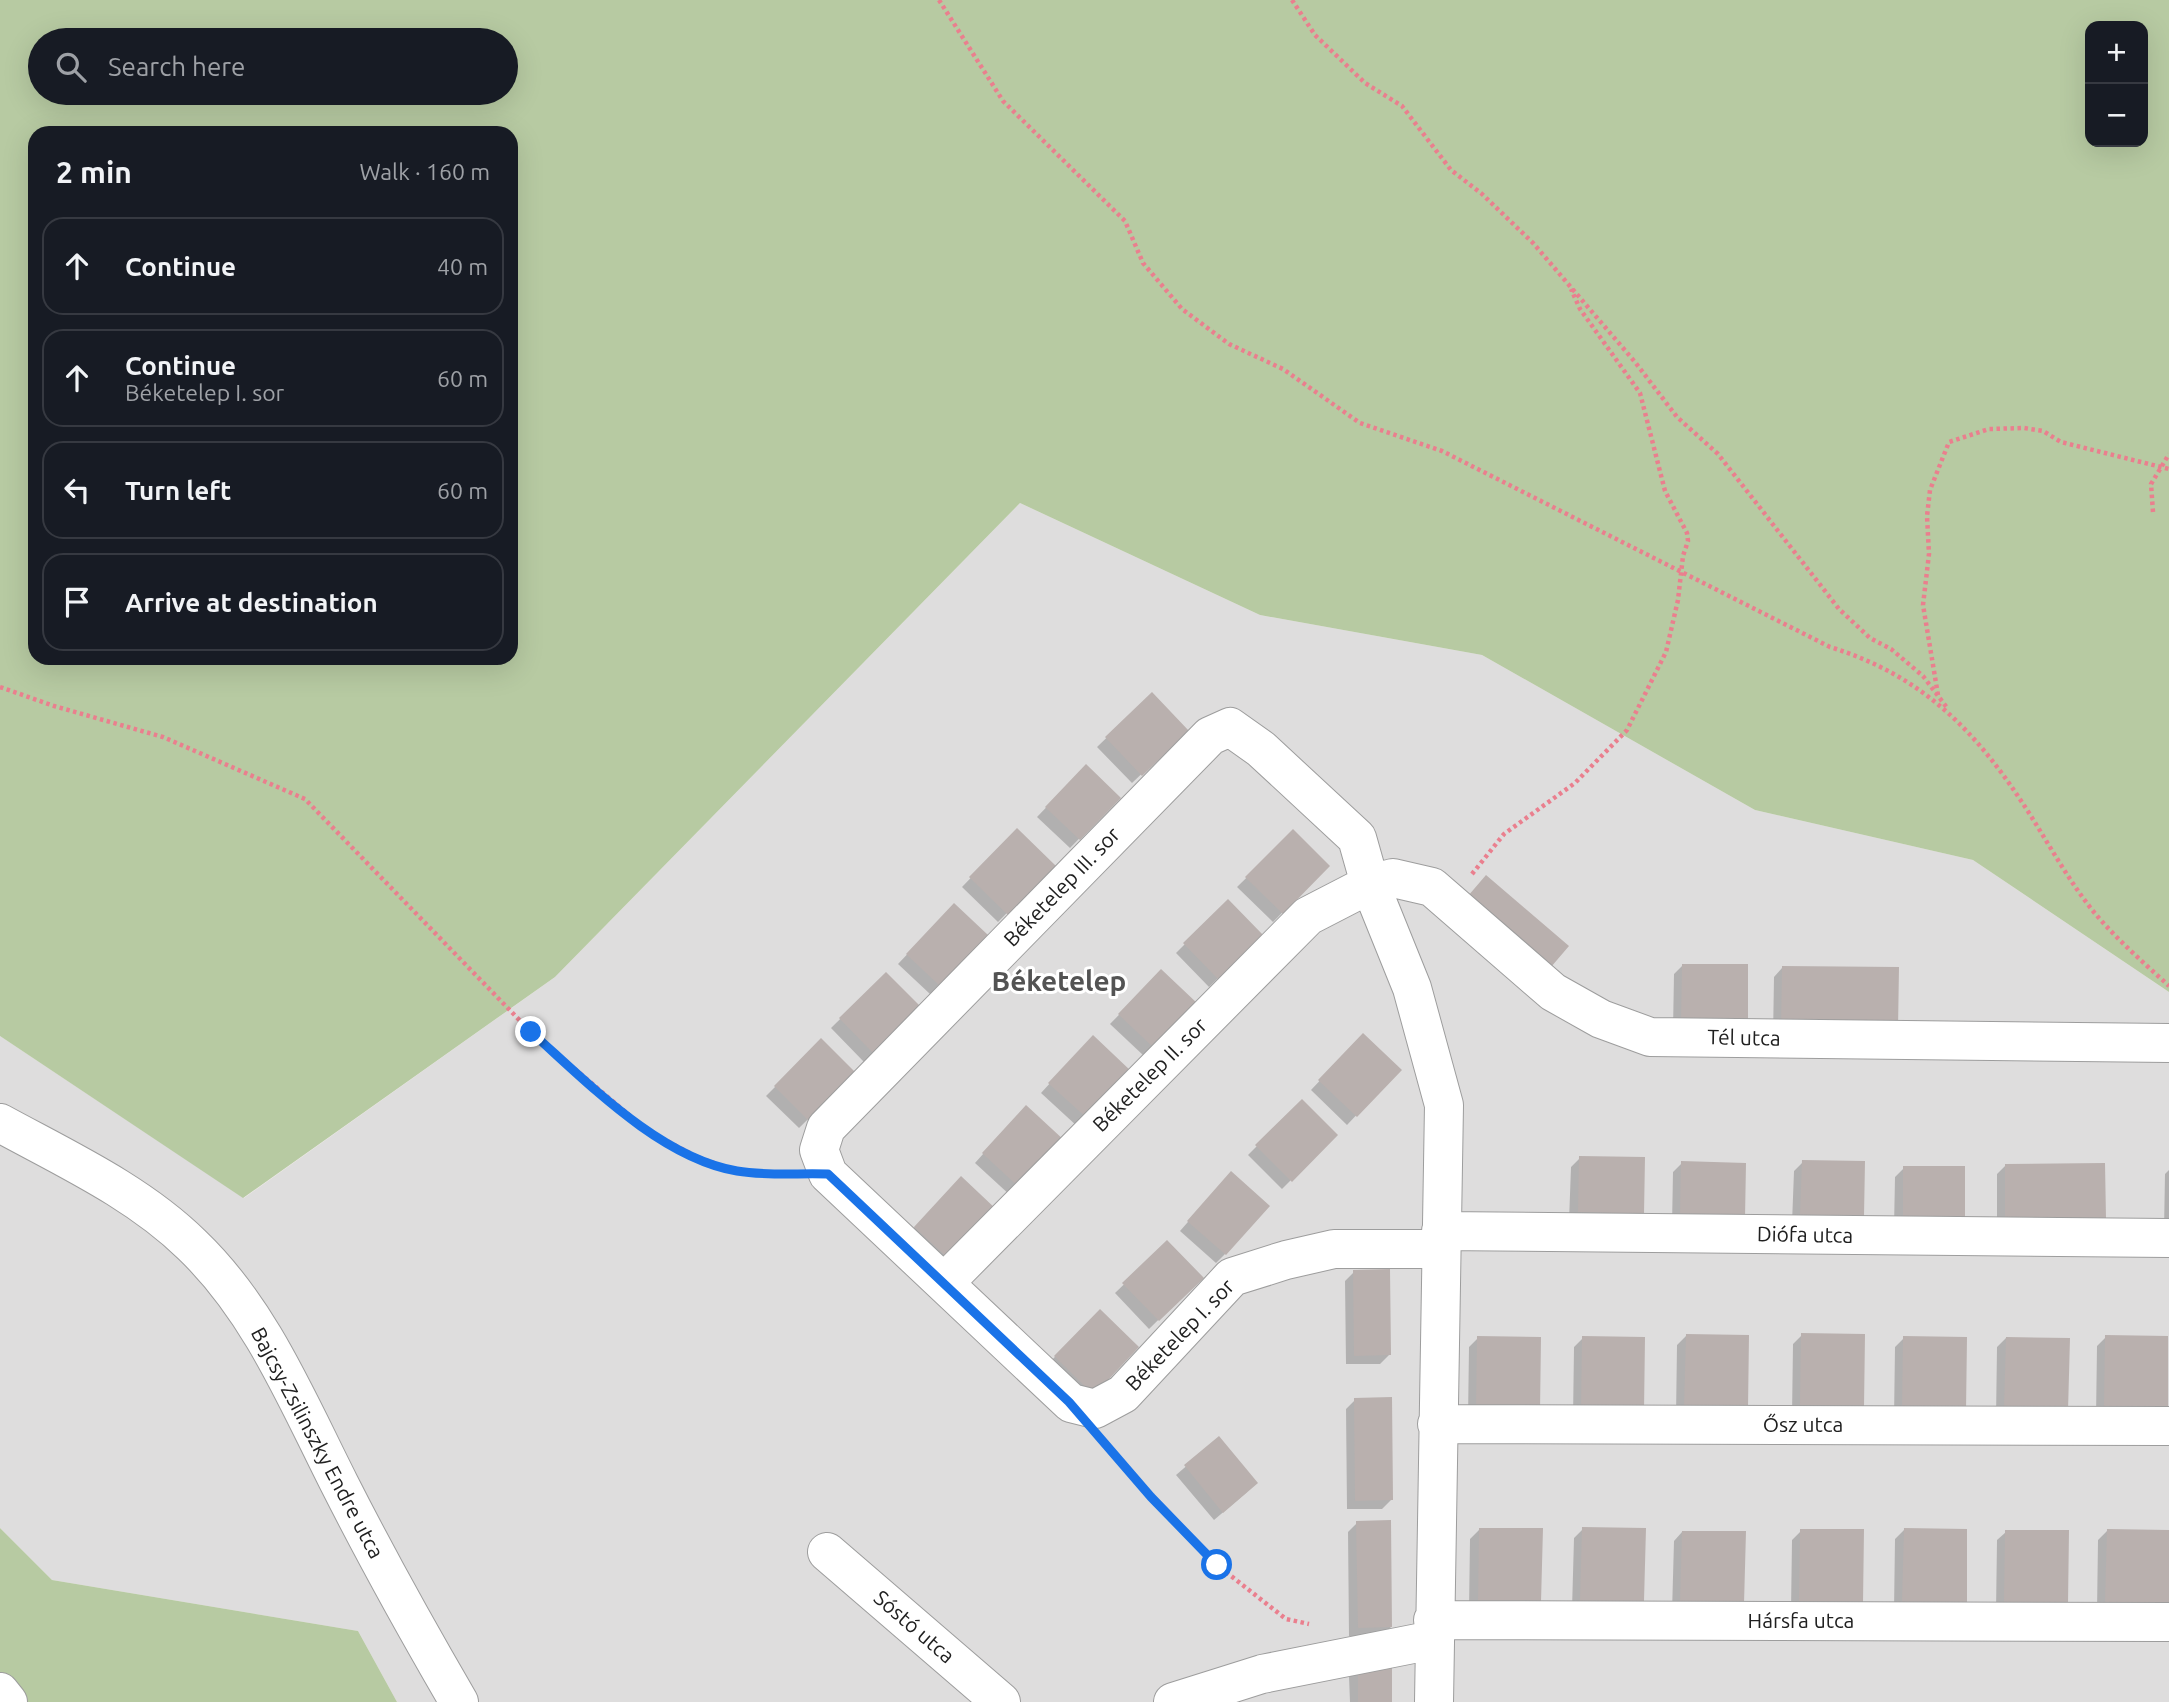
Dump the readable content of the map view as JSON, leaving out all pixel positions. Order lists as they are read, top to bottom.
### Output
{
  "streets": {
    "street": [
      "Béketelep III. sor",
      "Tél utca",
      "Béketelep II. sor",
      "Diófa utca",
      "Béketelep I. sor",
      "Ősz utca",
      "Bajcsy-Zsilinszky Endre utca",
      "Hársfa utca",
      "Sóstó utca"
    ]
  },
  "crossings": [
    ["Béketelep III. sor", "Tél utca"],
    ["Béketelep III. sor", "Béketelep II. sor"],
    ["Tél utca", "Béketelep II. sor"],
    ["Diófa utca", "Béketelep I. sor"]
  ],
  "districts": ["Béketelep"],
  "page": {
    "map_buttons": ["+", "−"],
    "search": "Search here",
    "heading": ["2 min", "Walk · 160 m"],
    "list": [
      ["Continue", "40 m"],
      ["Continue", "Béketelep I. sor", "60 m"],
      ["Turn left", "60 m"],
      "Arrive at destination"
    ]
  }
}
